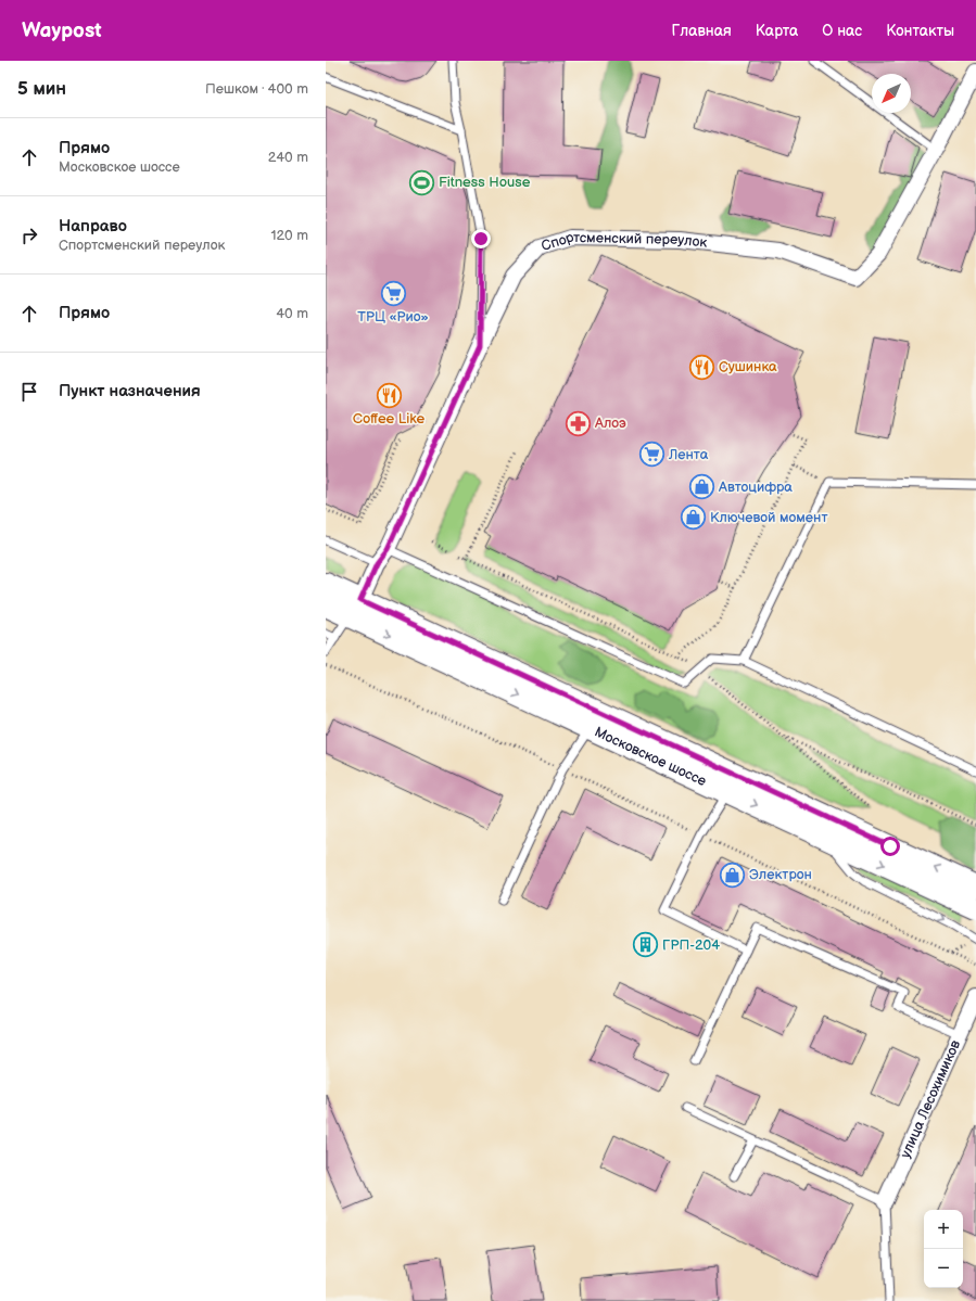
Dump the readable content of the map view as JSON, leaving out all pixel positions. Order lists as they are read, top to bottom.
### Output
{
  "streets": {
    "main road": ["Московское шоссе"],
    "street": ["Спортсменский переулок", "улица Лесохимиков"]
  },
  "crossings": [
    ["Спортсменский переулок", "Московское шоссе"]
  ],
  "places": {
    "sports": ["Fitness House"],
    "supermarket": ["ТРЦ «Рио»", "Лента"],
    "restaurant": ["Сушинка", "Coffee Like"],
    "pharmacy": ["Алоэ"],
    "shop": ["Автоцифра", "Ключевой момент", "Электрон"],
    "building": ["ГРП-204"]
  },
  "north": "bottom left",
  "page": {
    "header": "Waypost",
    "nav": [
      "Главная",
      "Карта",
      "О нас",
      "Контакты"
    ],
    "heading": ["5 мин", "Пешком · 400 m"],
    "list": [
      ["Прямо", "Московское шоссе", "240 m"],
      ["Направо", "Спортсменский переулок", "120 m"],
      ["Прямо", "40 m"],
      "Пункт назначения"
    ],
    "map_buttons": ["+", "−"]
  }
}
